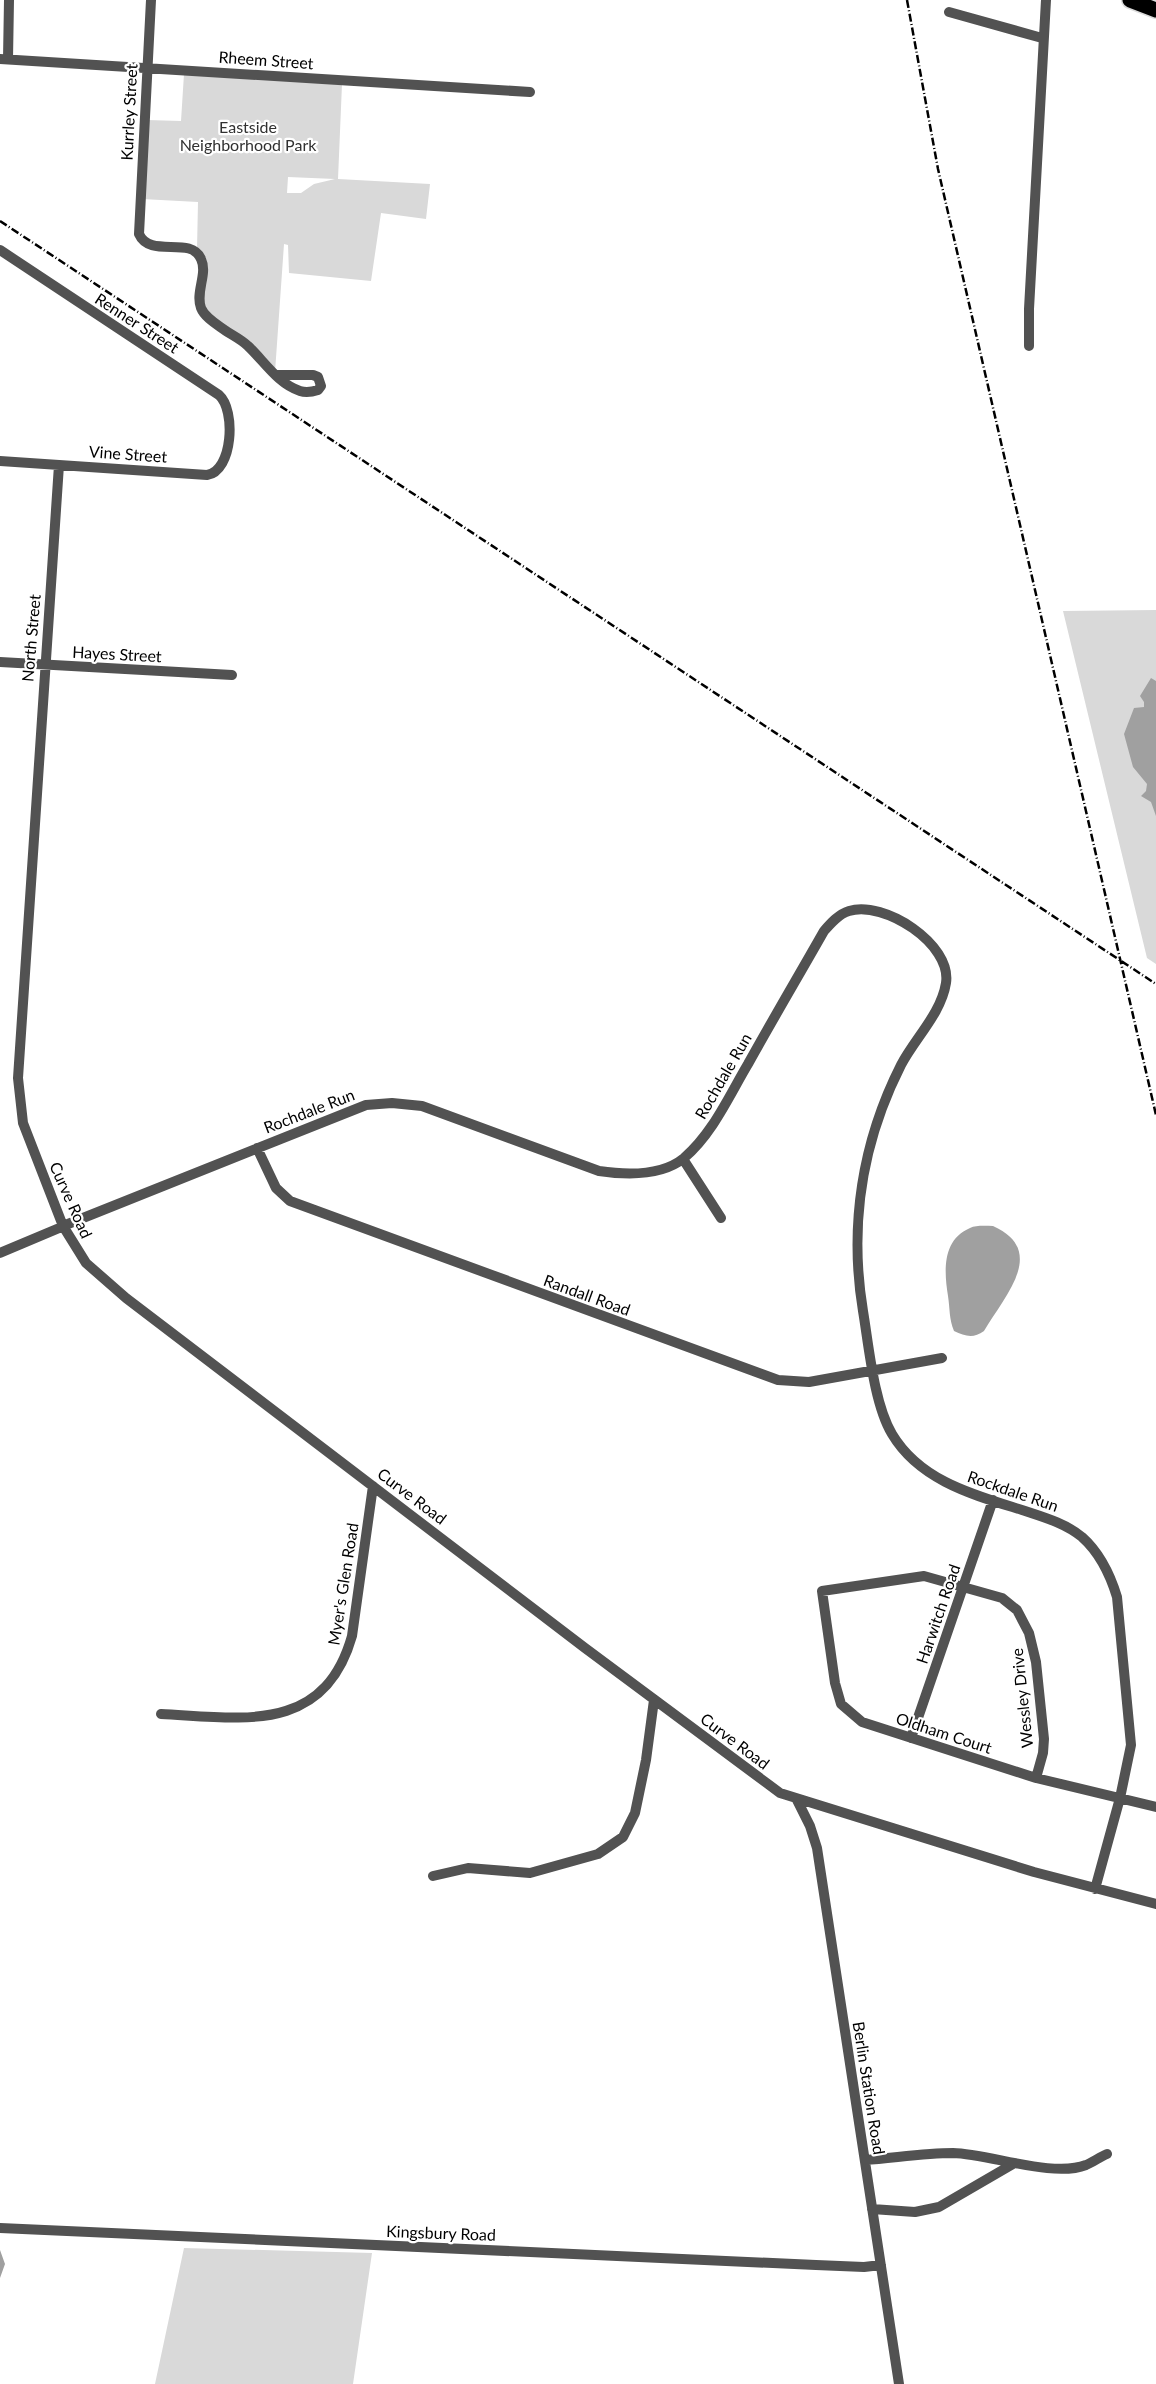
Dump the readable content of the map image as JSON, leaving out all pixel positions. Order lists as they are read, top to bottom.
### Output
{
  "streets": {
    "street": [
      "Rheem Street",
      "Kurrley Street",
      "Renner Street",
      "Vine Street",
      "North Street",
      "Hayes Street",
      "Rochdale Run",
      "Curve Road",
      "Randall Road",
      "Rockdale Run",
      "Myer's Glen Road",
      "Harwitch Road",
      "Wessley Drive",
      "Oldham Court",
      "Berlin Station Road",
      "Kingsbury Road"
    ]
  },
  "crossings": [
    ["Rheem Street", "Kurrley Street"],
    ["Renner Street", "Vine Street"],
    ["Vine Street", "North Street"],
    ["North Street", "Hayes Street"],
    ["North Street", "Curve Road"],
    ["Rochdale Run", "Curve Road"],
    ["Rochdale Run", "Randall Road"],
    ["Rochdale Run", "Rockdale Run"],
    ["Curve Road", "Rockdale Run"],
    ["Curve Road", "Myer's Glen Road"],
    ["Curve Road", "Berlin Station Road"],
    ["Randall Road", "Rockdale Run"],
    ["Rockdale Run", "Harwitch Road"],
    ["Rockdale Run", "Oldham Court"],
    ["Harwitch Road", "Wessley Drive"],
    ["Harwitch Road", "Oldham Court"],
    ["Wessley Drive", "Oldham Court"],
    ["Berlin Station Road", "Kingsbury Road"]
  ],
  "parks": ["Eastside Neighborhood Park"]
}
